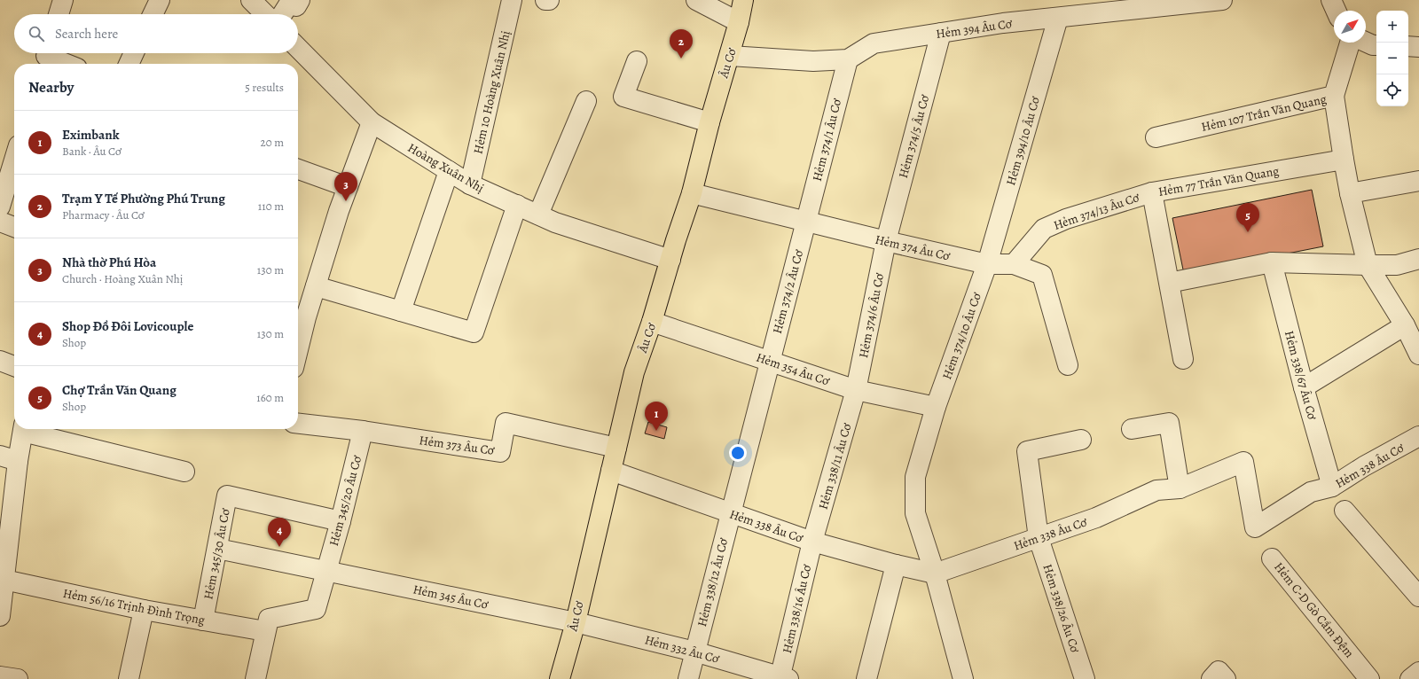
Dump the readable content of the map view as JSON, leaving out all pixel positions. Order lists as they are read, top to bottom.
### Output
{
  "streets": {
    "main road": ["Âu Cơ"],
    "street": [
      "Hẻm 394 Âu Cơ",
      "Hẻm 10 Hoàng Xuân Nhị",
      "Hẻm 107 Trần Văn Quang",
      "Hẻm 374/5 Âu Cơ",
      "Hẻm 374/1 Âu Cơ",
      "Hẻm 394/10 Âu Cơ",
      "Hoàng Xuân Nhị",
      "Hẻm 77 Trần Văn Quang",
      "Hẻm 374/13 Âu Cơ",
      "Hẻm 374 Âu Cơ",
      "Hẻm 374/2 Âu Cơ",
      "Hẻm 374/6 Âu Cơ",
      "Hẻm 374/10 Âu Cơ",
      "Hẻm 354 Âu Cơ",
      "Hẻm 338/67 Âu Cơ",
      "Hẻm 373 Âu Cơ",
      "Hẻm 338 Âu Cơ",
      "Hẻm 338/11 Âu Cơ",
      "Hẻm 345/20 Âu Cơ",
      "Hẻm 345/30 Âu Cơ",
      "Hẻm 338/12 Âu Cơ",
      "Hẻm 345 Âu Cơ",
      "Hẻm 56/16 Trịnh Đình Trọng",
      "Hẻm 338/26 Âu Cơ",
      "Hẻm 338/16 Âu Cơ",
      "Hẻm C-D Gò Cẩm Đệm",
      "Hẻm 332 Âu Cơ"
    ]
  },
  "crossings": [
    ["Hẻm 394 Âu Cơ", "Âu Cơ"],
    ["Hẻm 394 Âu Cơ", "Hẻm 374/5 Âu Cơ"],
    ["Hẻm 394 Âu Cơ", "Hẻm 374/1 Âu Cơ"],
    ["Hẻm 394 Âu Cơ", "Hẻm 394/10 Âu Cơ"],
    ["Âu Cơ", "Hoàng Xuân Nhị"],
    ["Âu Cơ", "Hẻm 374 Âu Cơ"],
    ["Âu Cơ", "Hẻm 354 Âu Cơ"],
    ["Âu Cơ", "Hẻm 373 Âu Cơ"],
    ["Âu Cơ", "Hẻm 338 Âu Cơ"],
    ["Âu Cơ", "Hẻm 345 Âu Cơ"],
    ["Âu Cơ", "Hẻm 332 Âu Cơ"],
    ["Hẻm 10 Hoàng Xuân Nhị", "Hoàng Xuân Nhị"],
    ["Hẻm 374/5 Âu Cơ", "Hẻm 374 Âu Cơ"],
    ["Hẻm 374/5 Âu Cơ", "Hẻm 374/6 Âu Cơ"],
    ["Hẻm 374/1 Âu Cơ", "Hẻm 374 Âu Cơ"],
    ["Hẻm 374/1 Âu Cơ", "Hẻm 374/2 Âu Cơ"],
    ["Hẻm 394/10 Âu Cơ", "Hẻm 374 Âu Cơ"],
    ["Hẻm 394/10 Âu Cơ", "Hẻm 374/10 Âu Cơ"],
    ["Hẻm 77 Trần Văn Quang", "Hẻm 374/13 Âu Cơ"],
    ["Hẻm 374/13 Âu Cơ", "Hẻm 374 Âu Cơ"],
    ["Hẻm 374 Âu Cơ", "Hẻm 374/2 Âu Cơ"],
    ["Hẻm 374 Âu Cơ", "Hẻm 374/6 Âu Cơ"],
    ["Hẻm 374 Âu Cơ", "Hẻm 374/10 Âu Cơ"],
    ["Hẻm 374/2 Âu Cơ", "Hẻm 354 Âu Cơ"],
    ["Hẻm 374/2 Âu Cơ", "Hẻm 338 Âu Cơ"],
    ["Hẻm 374/2 Âu Cơ", "Hẻm 338/12 Âu Cơ"],
    ["Hẻm 374/6 Âu Cơ", "Hẻm 354 Âu Cơ"],
    ["Hẻm 374/6 Âu Cơ", "Hẻm 338/11 Âu Cơ"],
    ["Hẻm 374/10 Âu Cơ", "Hẻm 354 Âu Cơ"],
    ["Hẻm 374/10 Âu Cơ", "Hẻm 338 Âu Cơ"],
    ["Hẻm 354 Âu Cơ", "Hẻm 338/11 Âu Cơ"],
    ["Hẻm 338/67 Âu Cơ", "Hẻm 338 Âu Cơ"],
    ["Hẻm 373 Âu Cơ", "Hẻm 345/20 Âu Cơ"],
    ["Hẻm 338 Âu Cơ", "Hẻm 338/11 Âu Cơ"],
    ["Hẻm 338 Âu Cơ", "Hẻm 338/12 Âu Cơ"],
    ["Hẻm 338 Âu Cơ", "Hẻm 338/26 Âu Cơ"],
    ["Hẻm 338 Âu Cơ", "Hẻm 338/16 Âu Cơ"],
    ["Hẻm 338/11 Âu Cơ", "Hẻm 338/16 Âu Cơ"],
    ["Hẻm 345/20 Âu Cơ", "Hẻm 345/30 Âu Cơ"],
    ["Hẻm 345/20 Âu Cơ", "Hẻm 345 Âu Cơ"],
    ["Hẻm 345/20 Âu Cơ", "Hẻm 56/16 Trịnh Đình Trọng"],
    ["Hẻm 345/30 Âu Cơ", "Hẻm 345 Âu Cơ"],
    ["Hẻm 345/30 Âu Cơ", "Hẻm 56/16 Trịnh Đình Trọng"],
    ["Hẻm 338/12 Âu Cơ", "Hẻm 332 Âu Cơ"],
    ["Hẻm 345 Âu Cơ", "Hẻm 332 Âu Cơ"],
    ["Hẻm 338/16 Âu Cơ", "Hẻm 332 Âu Cơ"]
  ],
  "north": "top right",
  "page": {
    "map_buttons": ["+", "−"],
    "search": "Search here",
    "pins": [
      "2",
      "3",
      "5",
      "1",
      "4"
    ],
    "heading": ["Nearby", "5 results"],
    "list": [
      {
        "mark": "1",
        "name": "Eximbank",
        "note": "Bank · Âu Cơ",
        "value": "20 m"
      },
      {
        "mark": "2",
        "name": "Trạm Y Tế Phường Phú Trung",
        "note": "Pharmacy · Âu Cơ",
        "value": "110 m"
      },
      {
        "mark": "3",
        "name": "Nhà thờ Phú Hòa",
        "note": "Church · Hoàng Xuân Nhị",
        "value": "130 m"
      },
      {
        "mark": "4",
        "name": "Shop Đồ Đôi Lovicouple",
        "note": "Shop",
        "value": "130 m"
      },
      {
        "mark": "5",
        "name": "Chợ Trần Văn Quang",
        "note": "Shop",
        "value": "160 m"
      }
    ]
  }
}
